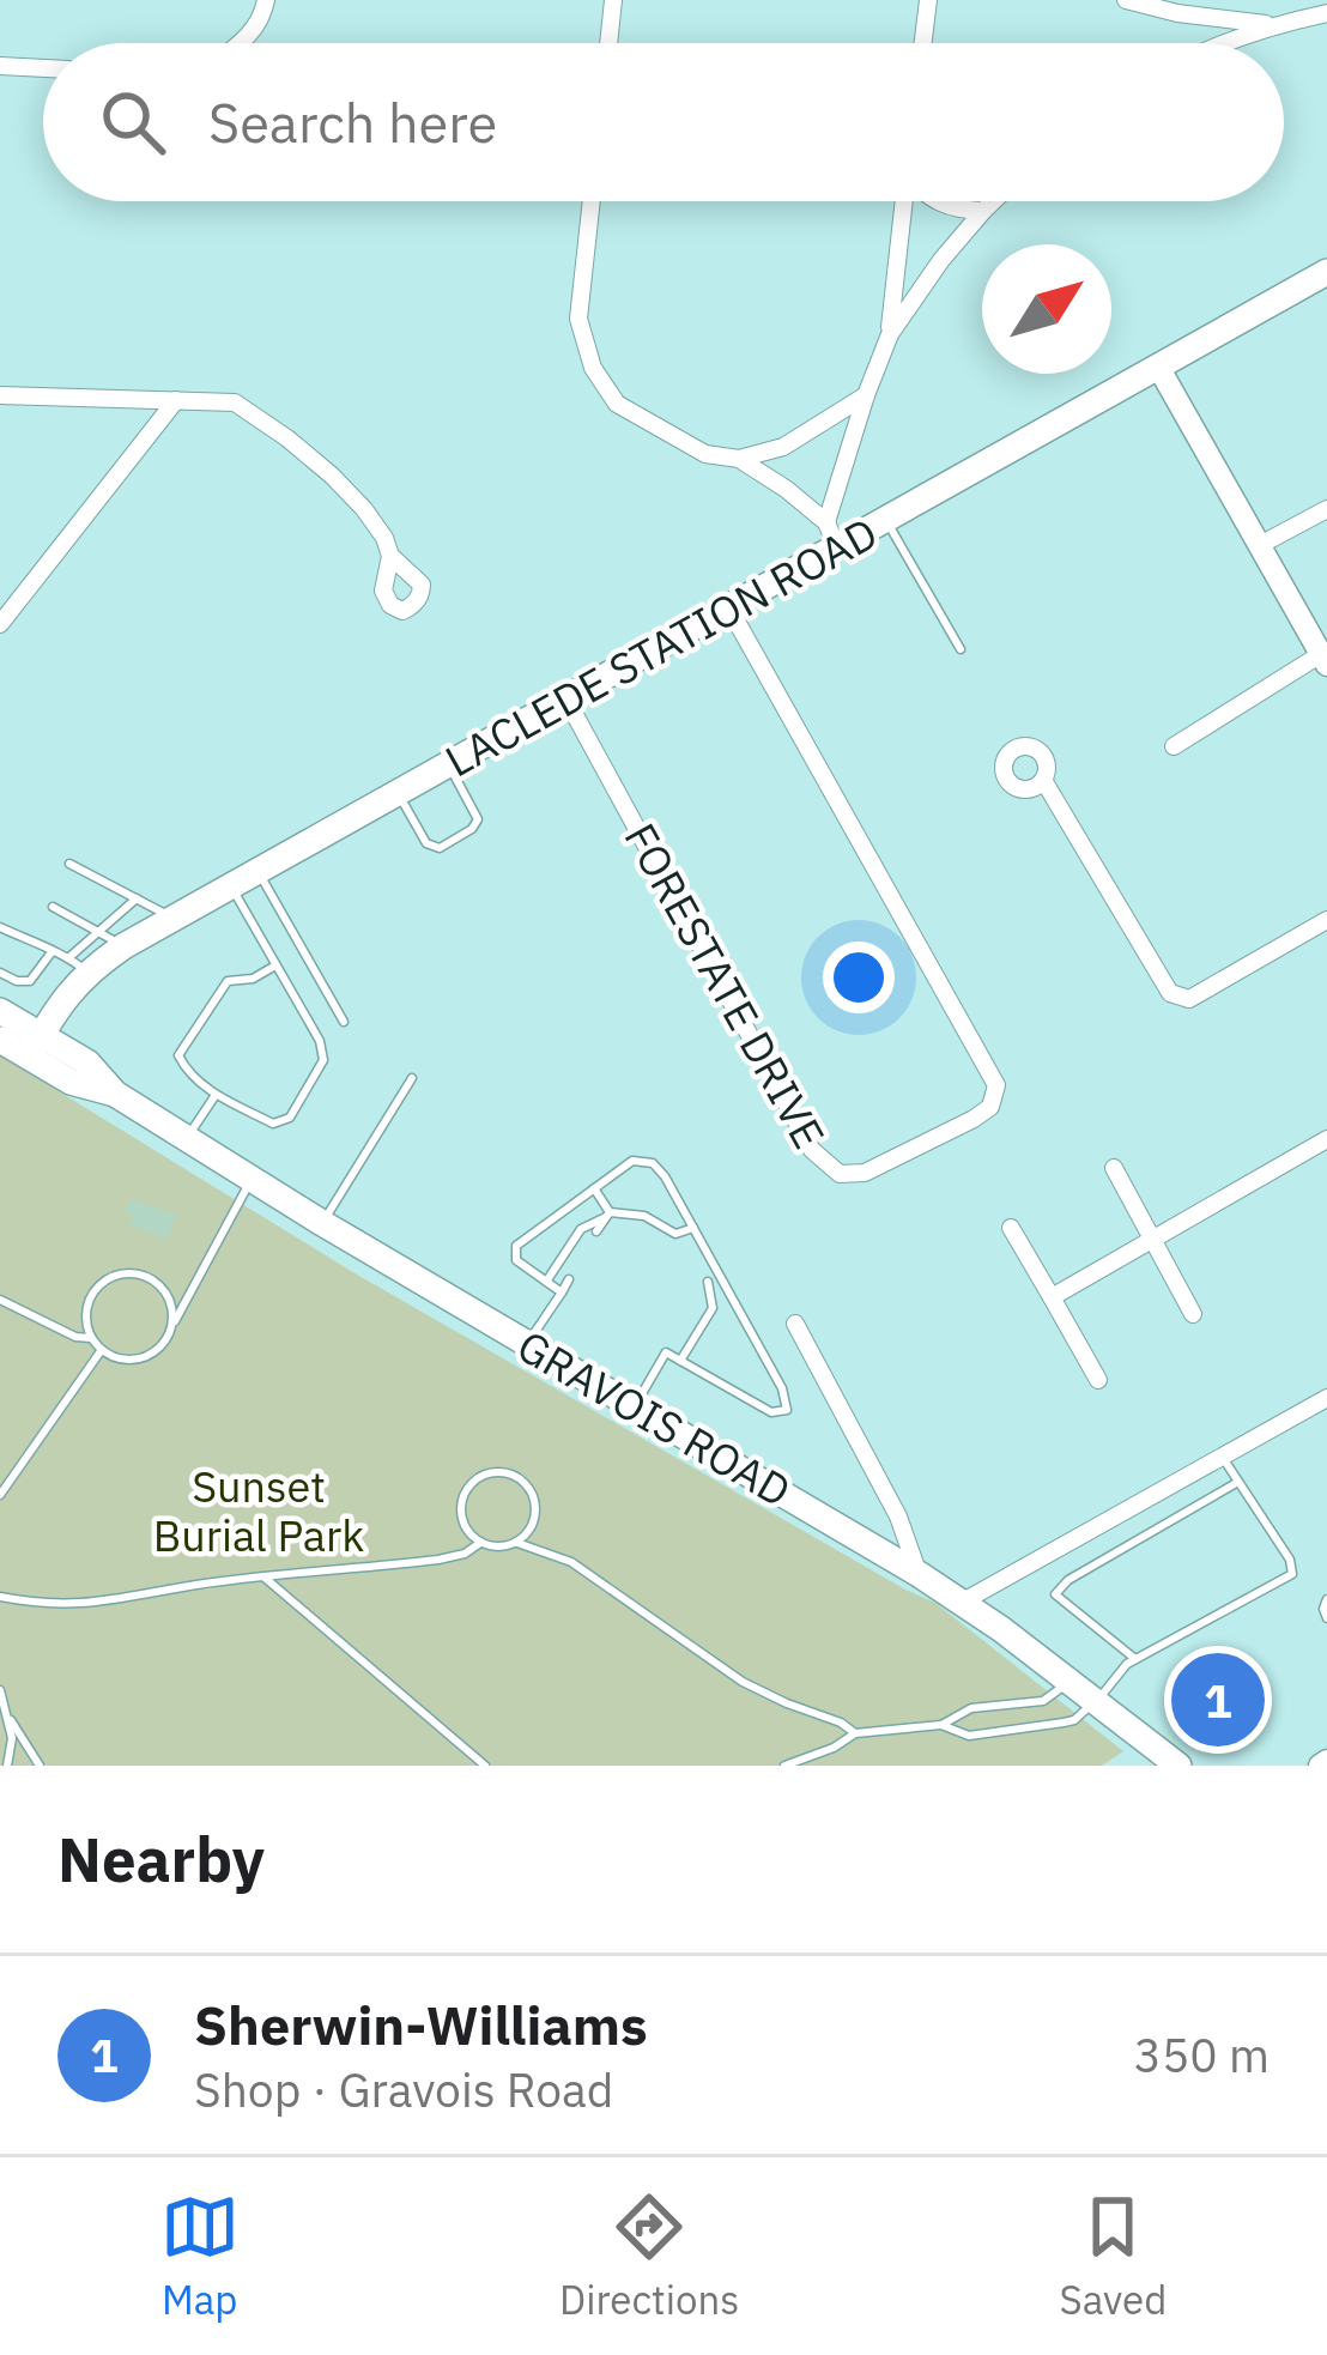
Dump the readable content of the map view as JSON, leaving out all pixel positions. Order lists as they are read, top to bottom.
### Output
{
  "streets": {
    "main road": ["LACLEDE STATION ROAD", "GRAVOIS ROAD"],
    "street": ["FORESTATE DRIVE"]
  },
  "crossings": [
    ["LACLEDE STATION ROAD", "FORESTATE DRIVE"],
    ["LACLEDE STATION ROAD", "GRAVOIS ROAD"]
  ],
  "parks": ["Sunset Burial Park"],
  "north": "top right",
  "page": {
    "search": "Search here",
    "pins": "1",
    "heading": "Nearby",
    "list": [
      {
        "mark": "1",
        "name": "Sherwin-Williams",
        "note": "Shop · Gravois Road",
        "value": "350 m"
      }
    ],
    "nav": ["Map", "Directions", "Saved"]
  }
}
